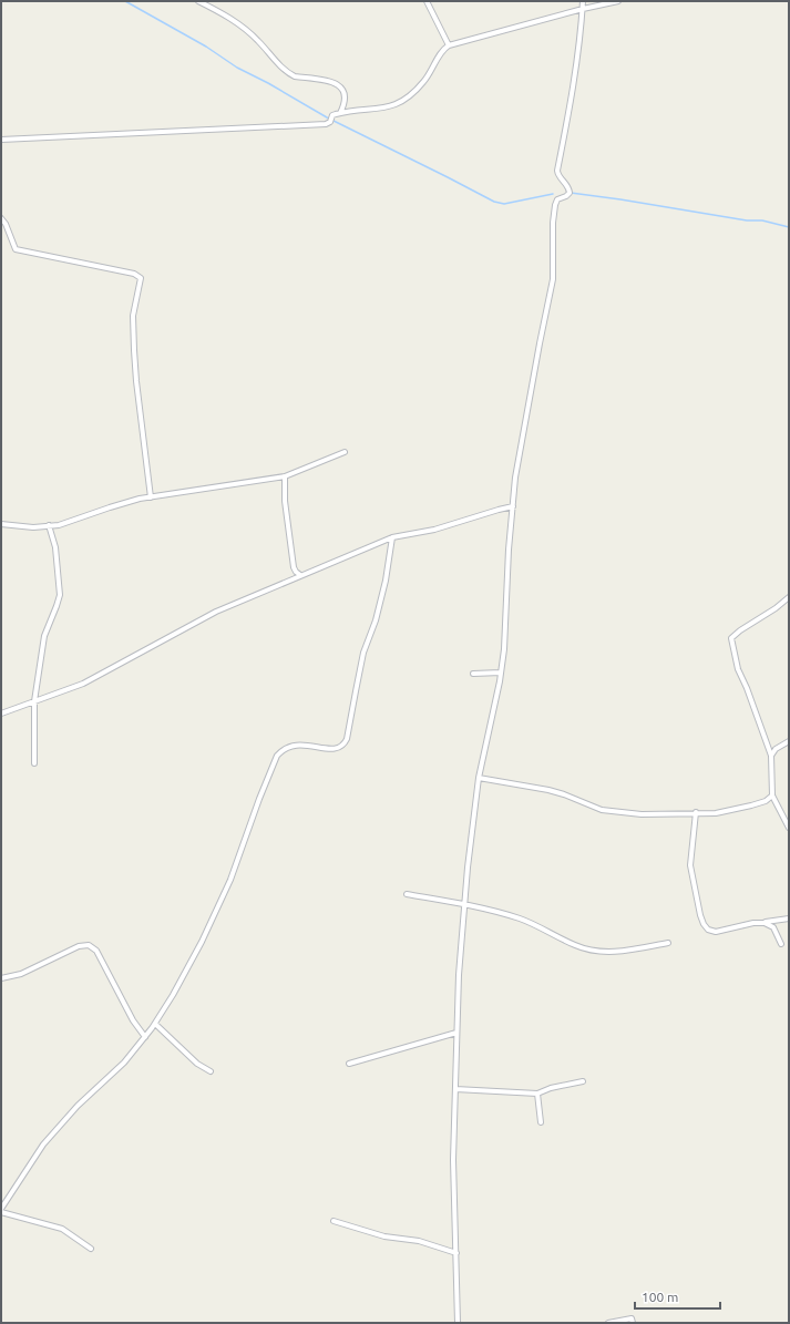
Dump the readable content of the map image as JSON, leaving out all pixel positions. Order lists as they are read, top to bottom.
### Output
{
  "scale_bar": "100 m"
}
